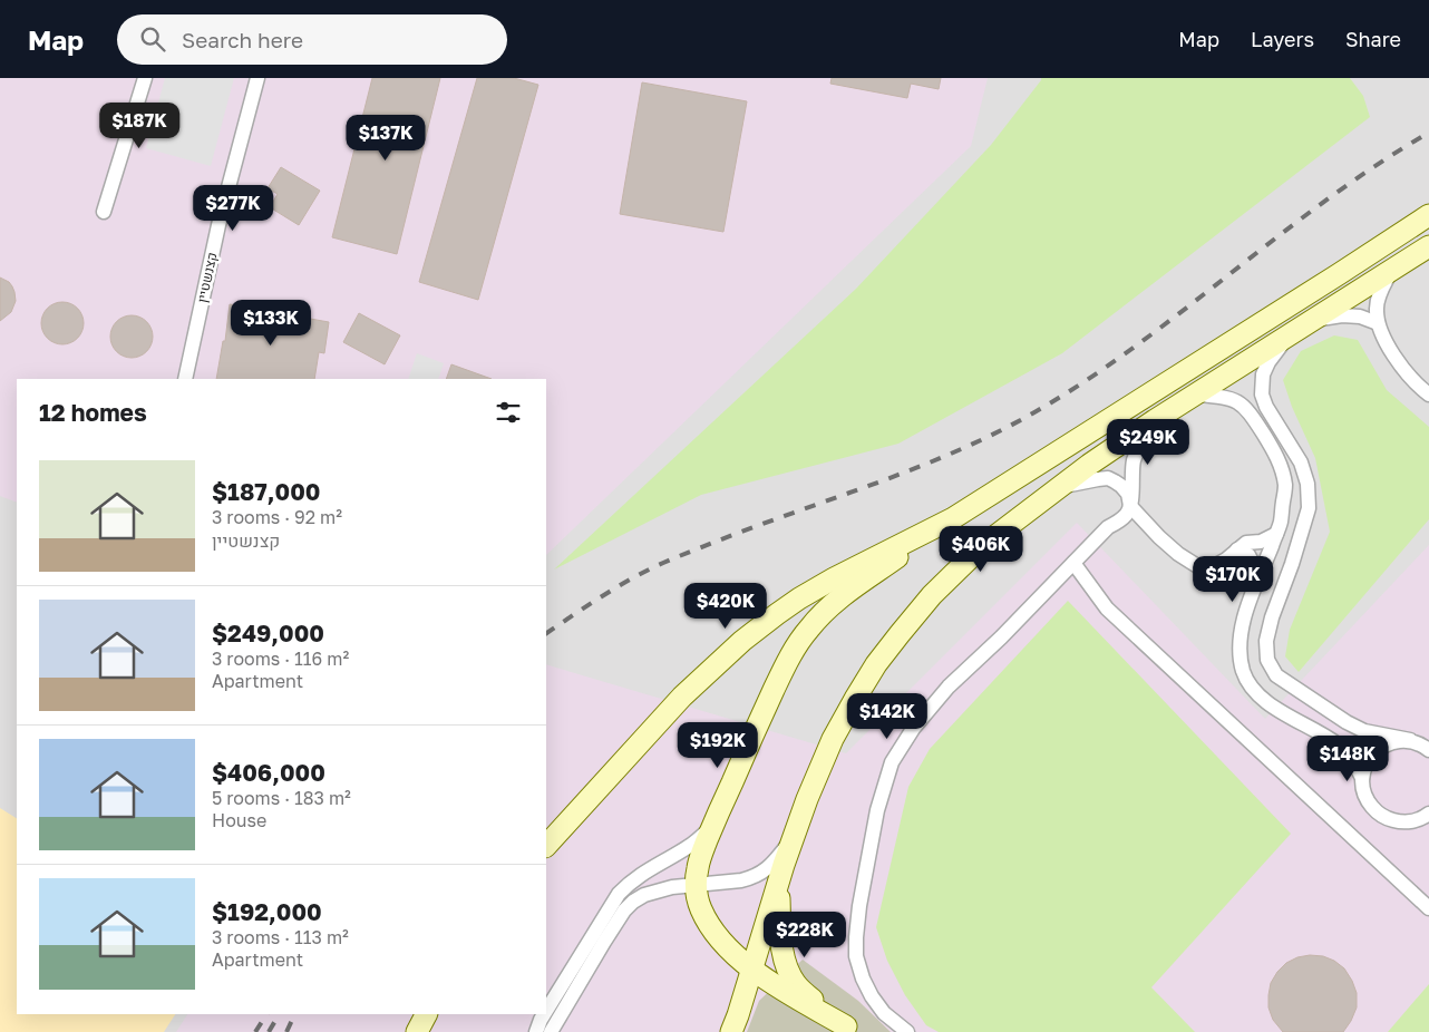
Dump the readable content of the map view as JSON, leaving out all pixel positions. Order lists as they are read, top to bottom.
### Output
{
  "streets": {
    "street": ["קצנשטיין"]
  },
  "page": {
    "header": "Map",
    "search": "Search here",
    "nav": ["Map", "Layers", "Share"],
    "price": [
      "$187K",
      "$137K",
      "$277K",
      "$133K",
      "$249K",
      "$406K",
      "$170K",
      "$420K",
      "$142K",
      "$192K",
      "$148K",
      "$228K"
    ],
    "heading": "12 homes",
    "list": [
      {
        "name": "$187,000",
        "note": "3 rooms · 92 m² · קצנשטיין"
      },
      {
        "name": "$249,000",
        "note": "3 rooms · 116 m² · Apartment"
      },
      {
        "name": "$406,000",
        "note": "5 rooms · 183 m² · House"
      },
      {
        "name": "$192,000",
        "note": "3 rooms · 113 m² · Apartment"
      }
    ]
  }
}
